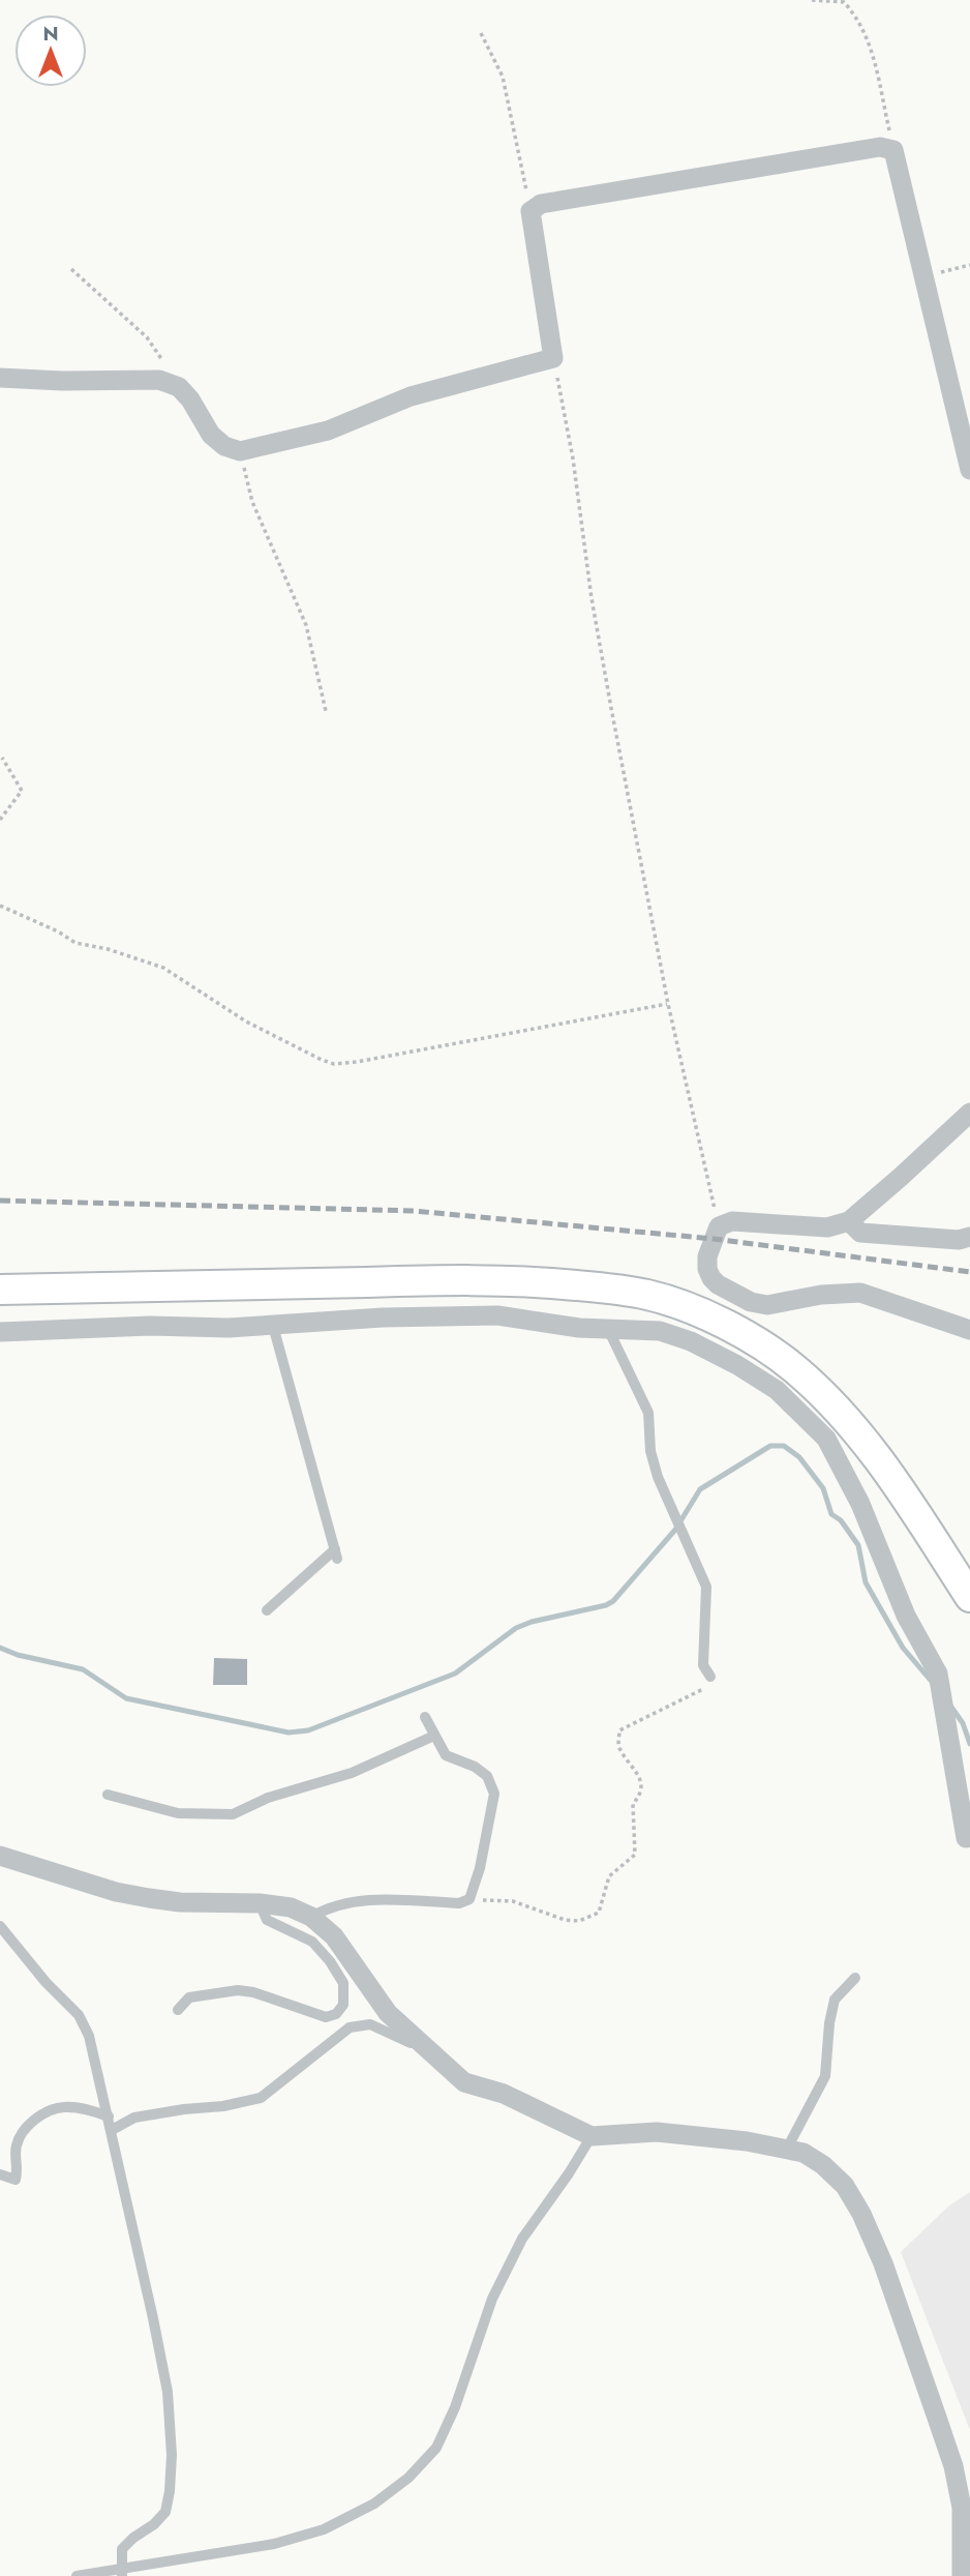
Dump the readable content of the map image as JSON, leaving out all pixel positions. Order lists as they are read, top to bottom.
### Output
{
  "north": "top"
}
